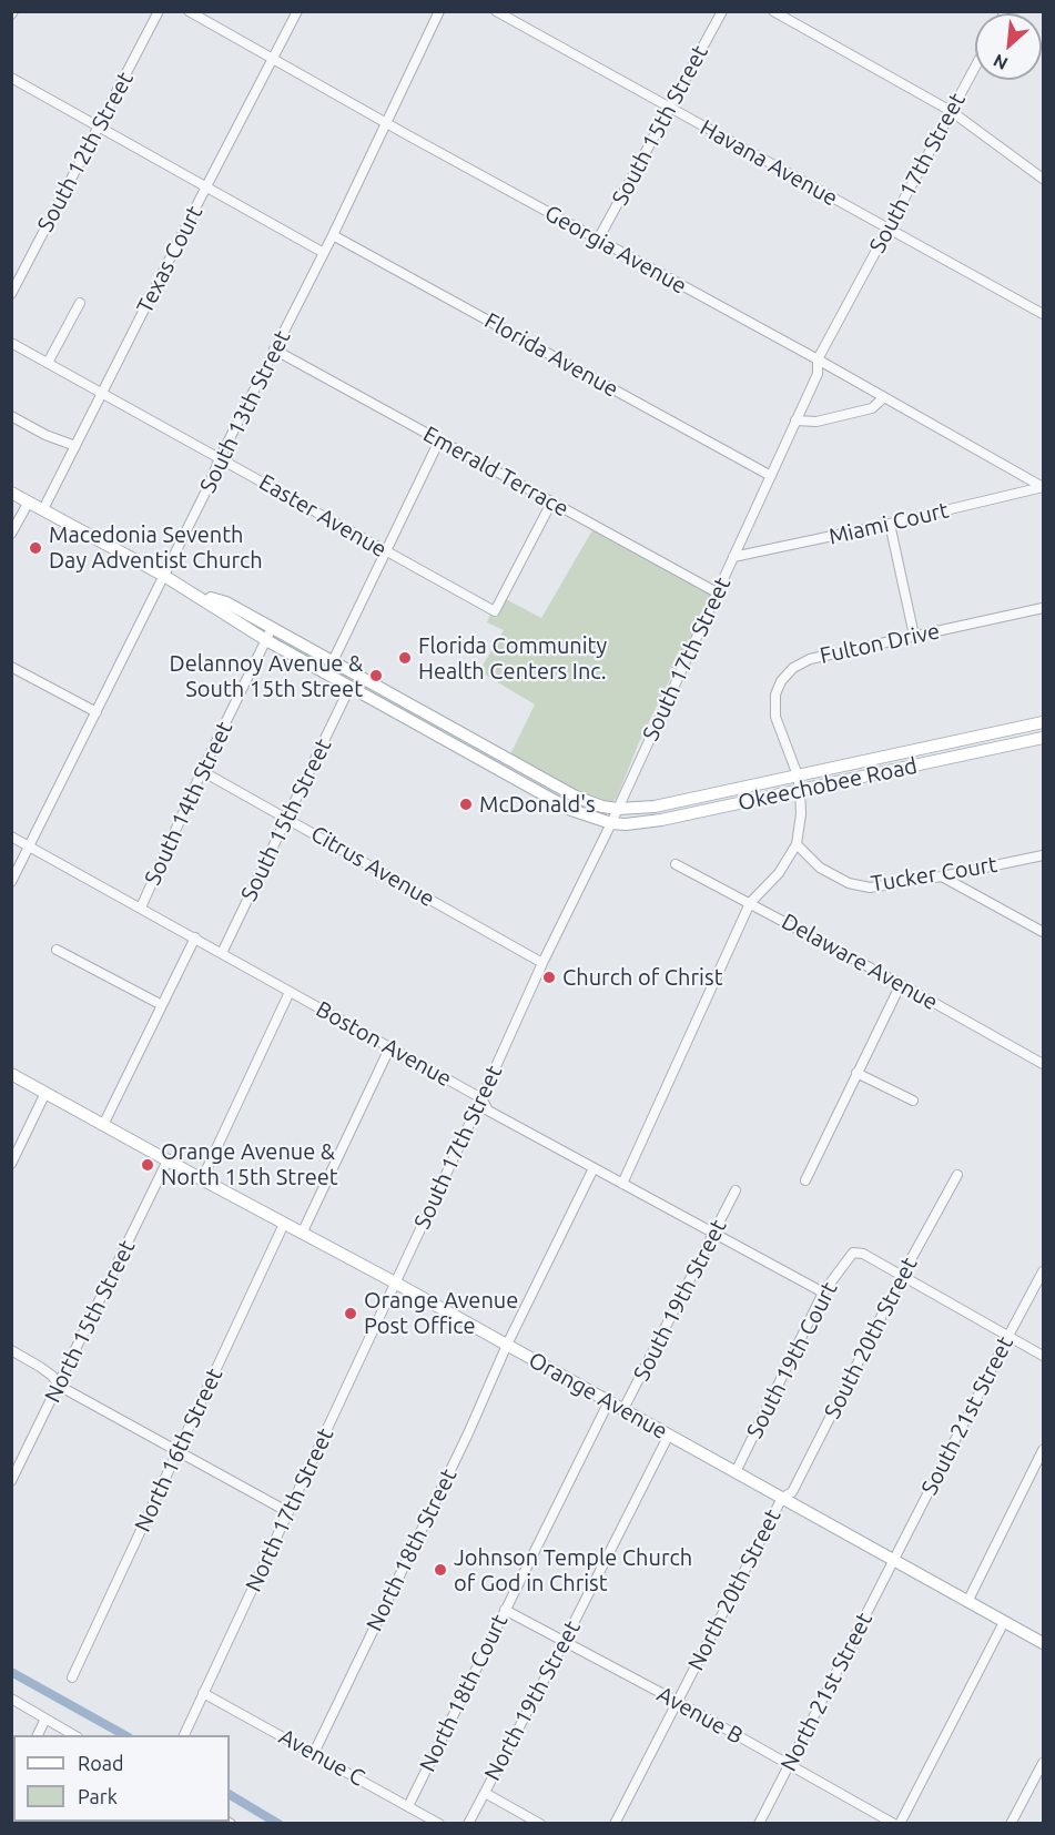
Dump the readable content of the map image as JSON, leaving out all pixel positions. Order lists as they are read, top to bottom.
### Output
{
  "streets": {
    "main road": ["Okeechobee Road", "Orange Avenue"],
    "street": [
      "South 15th Street",
      "South 12th Street",
      "Havana Avenue",
      "South 17th Street",
      "Georgia Avenue",
      "Texas Court",
      "Florida Avenue",
      "South 13th Street",
      "Emerald Terrace",
      "Easter Avenue",
      "Miami Court",
      "Fulton Drive",
      "South 14th Street",
      "Citrus Avenue",
      "Tucker Court",
      "Delaware Avenue",
      "Boston Avenue",
      "South 19th Street",
      "North 15th Street",
      "South 20th Street",
      "South 19th Court",
      "South 21st Street",
      "North 16th Street",
      "North 17th Street",
      "North 18th Street",
      "North 20th Street",
      "North 21st Street",
      "North 18th Court",
      "North 19th Street",
      "Avenue B",
      "Avenue C"
    ]
  },
  "crossings": [
    ["South 15th Street", "Havana Avenue"],
    ["South 15th Street", "Georgia Avenue"],
    ["South 15th Street", "Citrus Avenue"],
    ["South 15th Street", "Boston Avenue"],
    ["Havana Avenue", "South 17th Street"],
    ["South 17th Street", "Georgia Avenue"],
    ["South 17th Street", "Florida Avenue"],
    ["South 17th Street", "Emerald Terrace"],
    ["South 17th Street", "Miami Court"],
    ["South 17th Street", "Okeechobee Road"],
    ["South 17th Street", "Citrus Avenue"],
    ["South 17th Street", "Boston Avenue"],
    ["South 17th Street", "Orange Avenue"],
    ["South 17th Street", "North 17th Street"],
    ["Georgia Avenue", "Texas Court"],
    ["Georgia Avenue", "South 13th Street"],
    ["Georgia Avenue", "Miami Court"],
    ["Texas Court", "Easter Avenue"],
    ["Florida Avenue", "South 13th Street"],
    ["South 13th Street", "Emerald Terrace"],
    ["South 13th Street", "Easter Avenue"],
    ["South 13th Street", "Boston Avenue"],
    ["Emerald Terrace", "Easter Avenue"],
    ["Fulton Drive", "Okeechobee Road"],
    ["Fulton Drive", "Tucker Court"],
    ["South 14th Street", "Citrus Avenue"],
    ["South 14th Street", "Boston Avenue"],
    ["Boston Avenue", "South 19th Street"],
    ["Boston Avenue", "South 19th Court"],
    ["Boston Avenue", "North 18th Street"],
    ["South 19th Street", "Orange Avenue"],
    ["North 15th Street", "Orange Avenue"],
    ["South 20th Street", "South 19th Court"],
    ["South 20th Street", "Orange Avenue"],
    ["South 20th Street", "North 20th Street"],
    ["South 19th Court", "Orange Avenue"],
    ["Orange Avenue", "South 21st Street"],
    ["Orange Avenue", "North 16th Street"],
    ["Orange Avenue", "North 17th Street"],
    ["Orange Avenue", "North 18th Street"],
    ["Orange Avenue", "North 20th Street"],
    ["Orange Avenue", "North 21st Street"],
    ["Orange Avenue", "North 18th Court"],
    ["Orange Avenue", "North 19th Street"],
    ["South 21st Street", "North 21st Street"],
    ["North 17th Street", "Avenue C"],
    ["North 18th Street", "Avenue C"],
    ["North 20th Street", "Avenue B"],
    ["North 21st Street", "Avenue B"],
    ["North 18th Court", "Avenue B"],
    ["North 18th Court", "Avenue C"],
    ["North 19th Street", "Avenue B"]
  ],
  "places": [
    "Macedonia Seventh Day Adventist Church",
    "Florida Community Health Centers Inc.",
    "Delannoy Avenue & South 15th Street",
    "McDonald's",
    "Church of Christ",
    "Orange Avenue & North 15th Street",
    "Orange Avenue Post Office",
    "Johnson Temple Church of God in Christ"
  ],
  "legend": ["Road", "Park"],
  "north": "bottom left"
}
